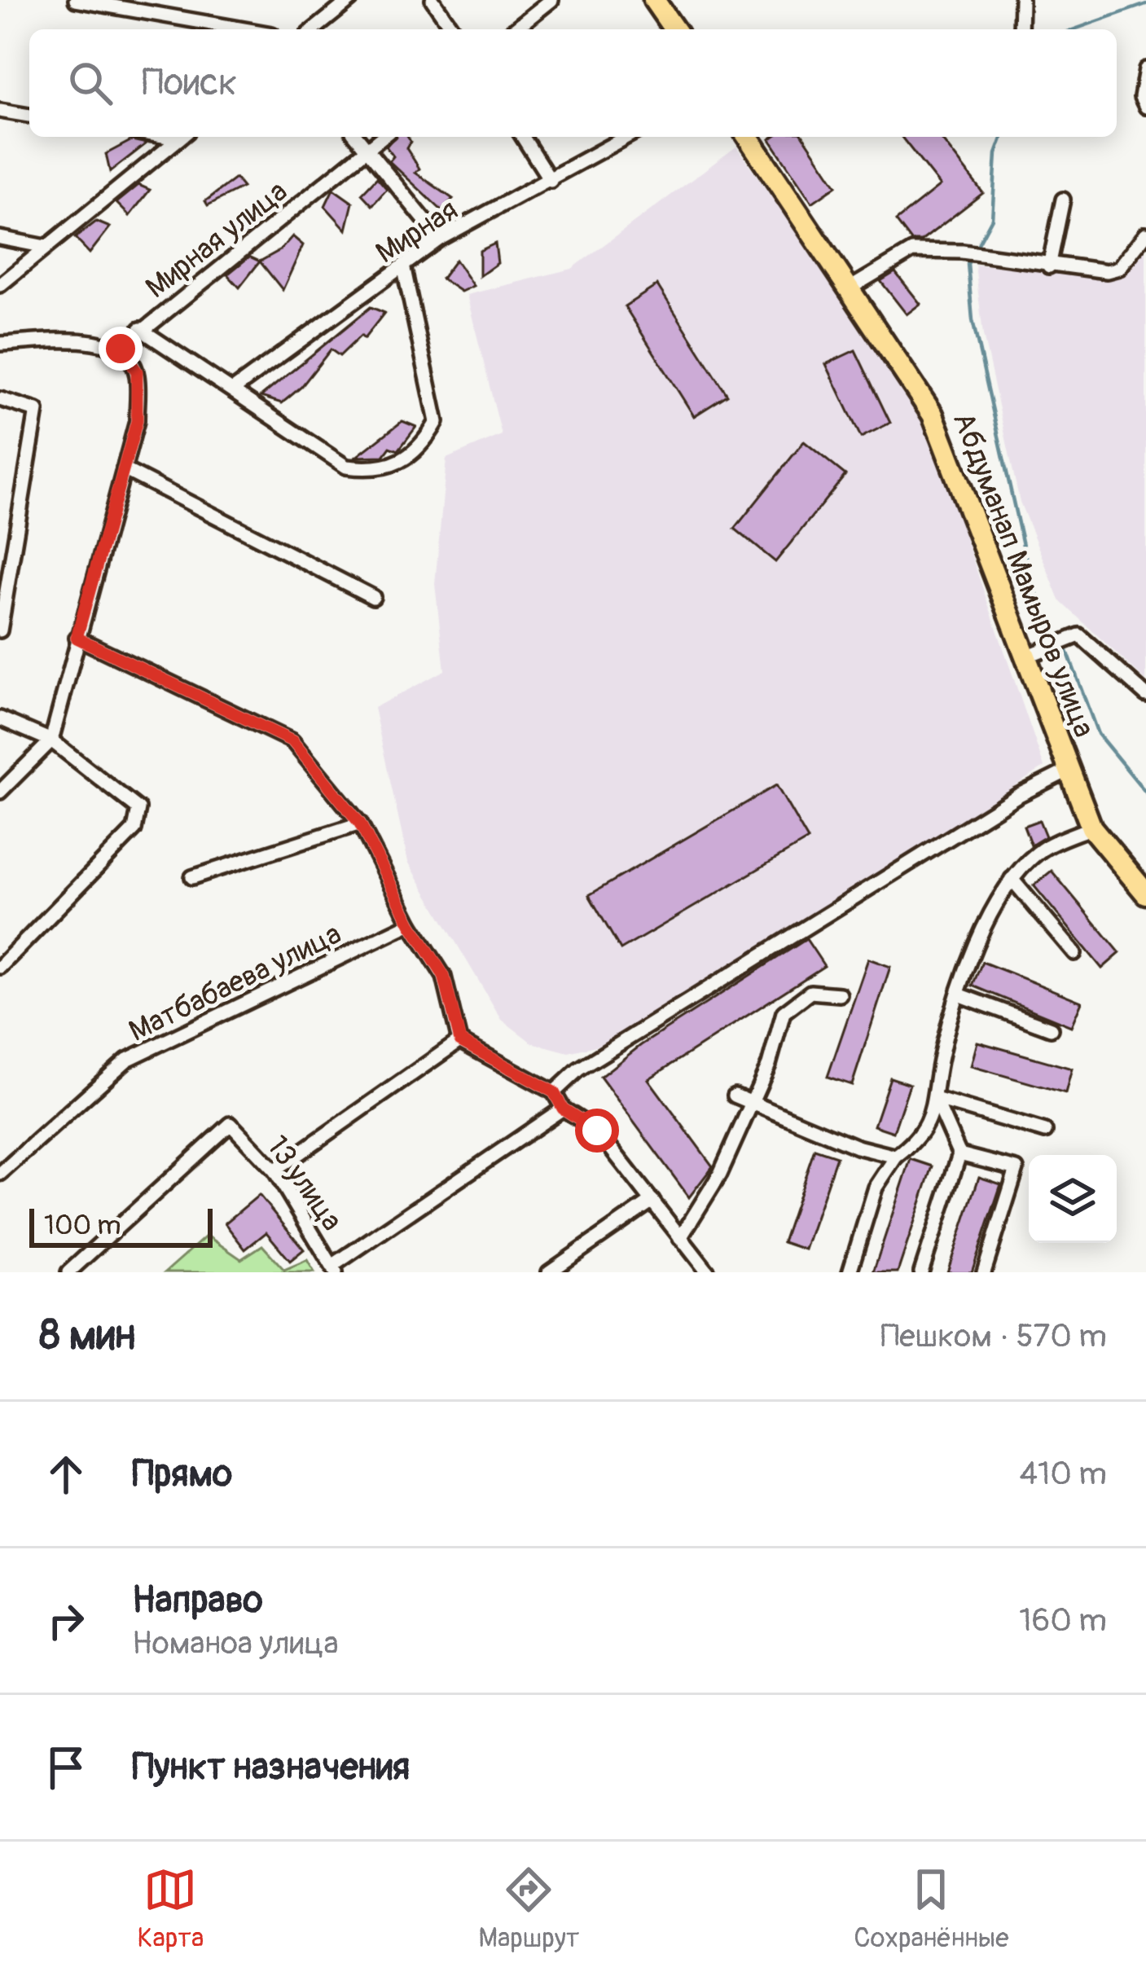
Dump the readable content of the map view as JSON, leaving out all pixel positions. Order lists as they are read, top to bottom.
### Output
{
  "streets": {
    "main road": ["Абдуманап Мамыров улица"],
    "street": [
      "Мирная",
      "Мирная улица",
      "Матбабаева улица",
      "13 улица"
    ]
  },
  "scale_bar": "100 m",
  "page": {
    "search": "Поиск",
    "scale": "100 m",
    "heading": ["8 мин", "Пешком · 570 m"],
    "list": [
      ["Прямо", "410 m"],
      ["Направо", "Номаноа улица", "160 m"],
      "Пункт назначения"
    ],
    "nav": ["Карта", "Маршрут", "Сохранённые"]
  }
}
